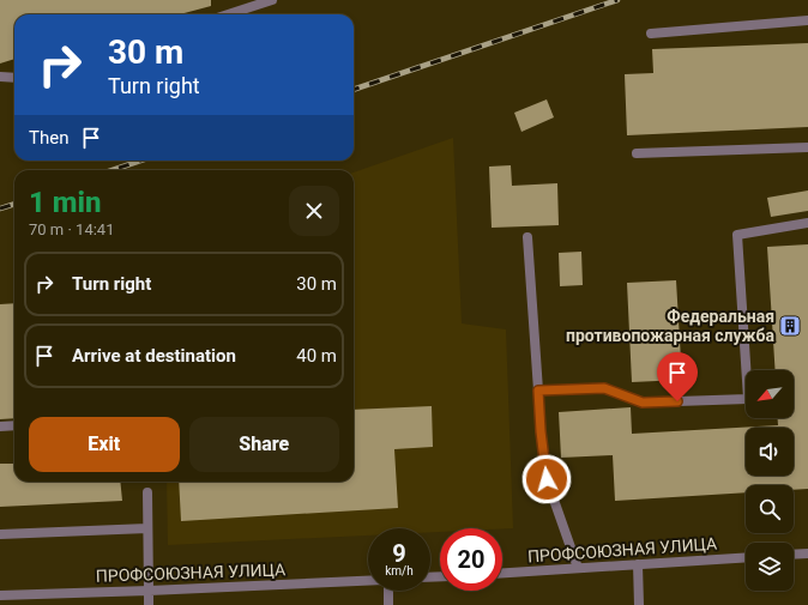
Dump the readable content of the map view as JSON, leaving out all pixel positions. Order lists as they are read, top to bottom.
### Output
{
  "streets": {
    "street": ["ПРОФСОЮЗНАЯ УЛИЦА"]
  },
  "places": {
    "building": ["Федеральная противопожарная служба"]
  },
  "north": "bottom left",
  "page": {
    "turn": ["30 m", "Turn right"],
    "then": "Then",
    "heading": ["1 min", "70 m · 14:41"],
    "list": [
      {
        "name": "Turn right",
        "value": "30 m"
      },
      {
        "name": "Arrive at destination",
        "value": "40 m"
      }
    ],
    "buttons": ["Exit", "Share"],
    "speed": "9 km/h",
    "limit": "20"
  }
}
